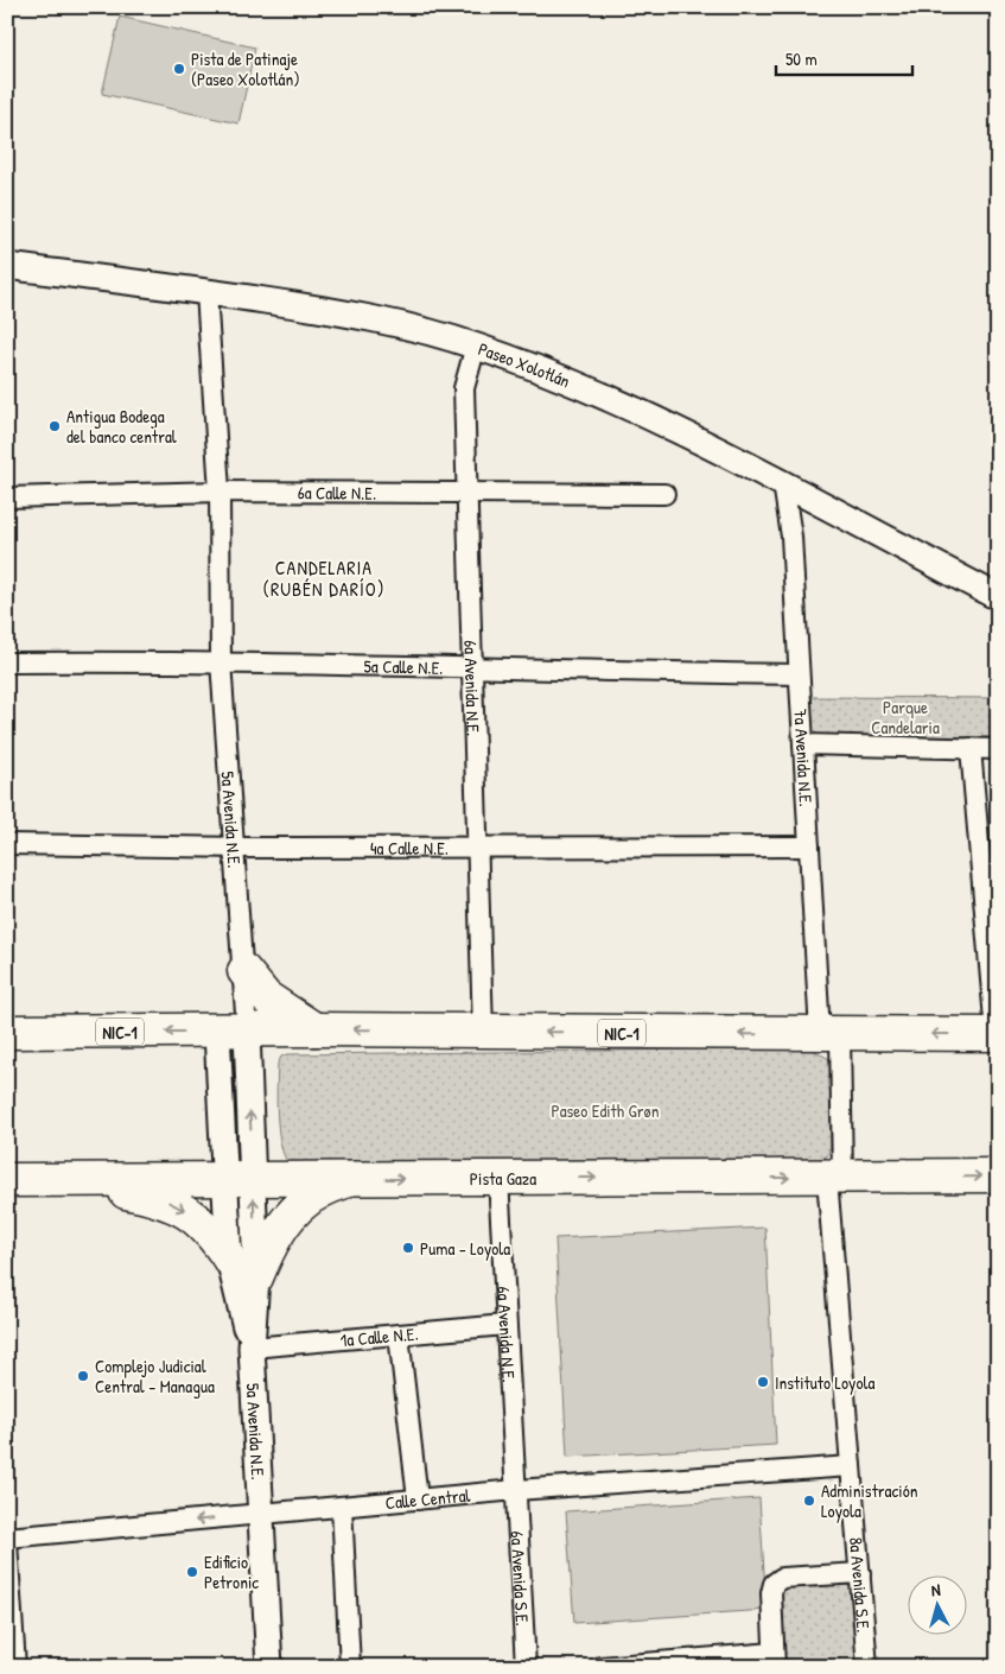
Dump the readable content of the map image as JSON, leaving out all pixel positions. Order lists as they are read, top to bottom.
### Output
{
  "streets": {
    "highway": ["NIC-1", "Pista Gaza"],
    "street": [
      "Paseo Xolotlán",
      "6a Calle N.E.",
      "5a Calle N.E.",
      "6a Avenida N.E.",
      "7a Avenida N.E.",
      "5a Avenida N.E.",
      "4a Calle N.E.",
      "1a Calle N.E.",
      "Calle Central",
      "6a Avenida S.E.",
      "8a Avenida S.E."
    ]
  },
  "crossings": [
    ["Paseo Xolotlán", "6a Avenida N.E."],
    ["Paseo Xolotlán", "7a Avenida N.E."],
    ["Paseo Xolotlán", "5a Avenida N.E."],
    ["6a Calle N.E.", "6a Avenida N.E."],
    ["6a Calle N.E.", "5a Avenida N.E."],
    ["5a Calle N.E.", "6a Avenida N.E."],
    ["5a Calle N.E.", "7a Avenida N.E."],
    ["5a Calle N.E.", "5a Avenida N.E."],
    ["6a Avenida N.E.", "4a Calle N.E."],
    ["6a Avenida N.E.", "NIC-1"],
    ["6a Avenida N.E.", "Pista Gaza"],
    ["6a Avenida N.E.", "1a Calle N.E."],
    ["6a Avenida N.E.", "Calle Central"],
    ["6a Avenida N.E.", "6a Avenida S.E."],
    ["7a Avenida N.E.", "4a Calle N.E."],
    ["7a Avenida N.E.", "NIC-1"],
    ["7a Avenida N.E.", "Pista Gaza"],
    ["7a Avenida N.E.", "8a Avenida S.E."],
    ["5a Avenida N.E.", "4a Calle N.E."],
    ["5a Avenida N.E.", "NIC-1"],
    ["5a Avenida N.E.", "Pista Gaza"],
    ["5a Avenida N.E.", "1a Calle N.E."],
    ["5a Avenida N.E.", "Calle Central"],
    ["Pista Gaza", "8a Avenida S.E."],
    ["Calle Central", "6a Avenida S.E."],
    ["Calle Central", "8a Avenida S.E."]
  ],
  "districts": ["CANDELARIA (RUBÉN DARÍO)"],
  "parks": ["Parque Candelaria", "Paseo Edith Grøn"],
  "places": [
    "Pista de Patinaje (Paseo Xolotlán)",
    "Antigua Bodega del banco central",
    "Puma - Loyola",
    "Complejo Judicial Central - Managua",
    "Instituto Loyola",
    "Administración Loyola",
    "Edificio Petronic"
  ],
  "scale_bar": "50 m",
  "north": "top"
}
